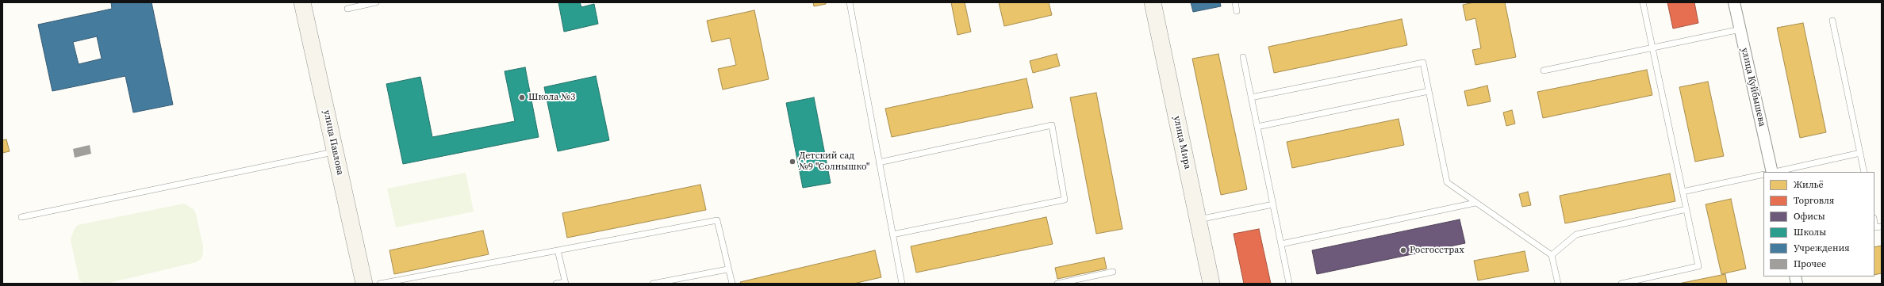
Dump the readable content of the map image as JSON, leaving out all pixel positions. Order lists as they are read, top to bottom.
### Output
{
  "streets": {
    "street": ["улица Куйбышева", "улица Павлова", "улица Мира"]
  },
  "places": ["Школа №3", "Детский сад №9 \"Солнышко\"", "Росгосстрах"],
  "legend": [
    "Жильё",
    "Торговля",
    "Офисы",
    "Школы",
    "Учреждения",
    "Прочее"
  ]
}
